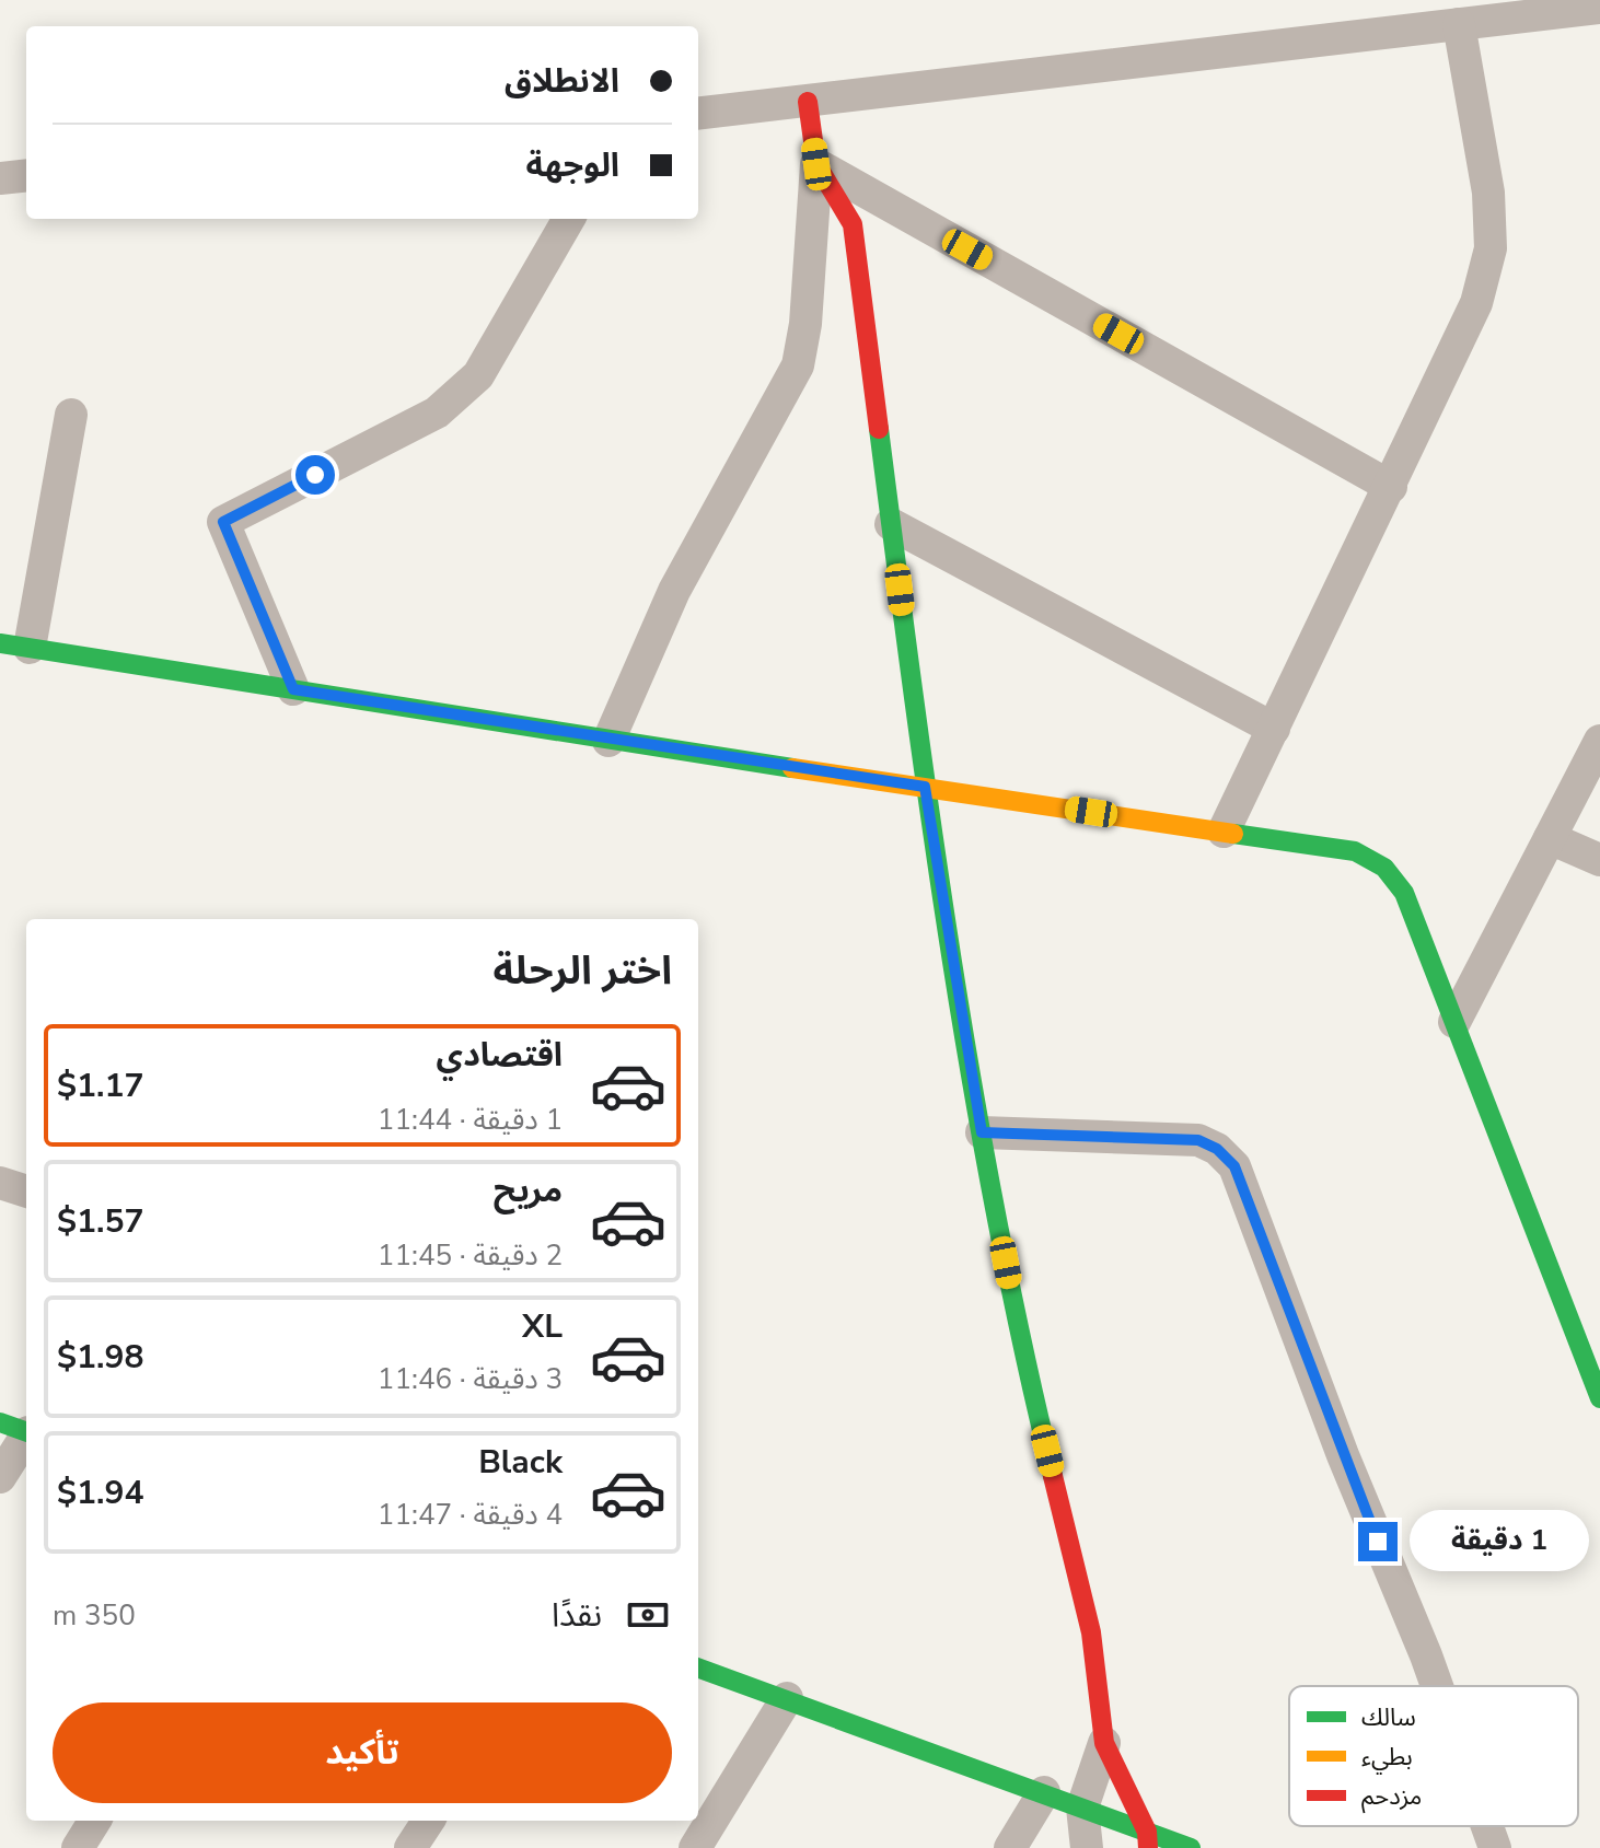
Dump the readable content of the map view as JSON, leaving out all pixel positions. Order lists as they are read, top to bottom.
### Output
{
  "legend": ["سالك", "بطيء", "مزدحم"],
  "page": {
    "banner": ["الانطلاق", "الوجهة"],
    "heading": "اختر الرحلة",
    "list": [
      {
        "name": "اقتصادي",
        "note": "1 دقيقة · 11:44",
        "value": "$1.17"
      },
      {
        "name": "مريح",
        "note": "2 دقيقة · 11:45",
        "value": "$1.57"
      },
      {
        "name": "XL",
        "note": "3 دقيقة · 11:46",
        "value": "$1.98"
      },
      {
        "name": "Black",
        "note": "4 دقيقة · 11:47",
        "value": "$1.94"
      }
    ],
    "bubble": "1 دقيقة",
    "pay": ["نقدًا", "350 m"],
    "buttons": "تأكيد"
  }
}
